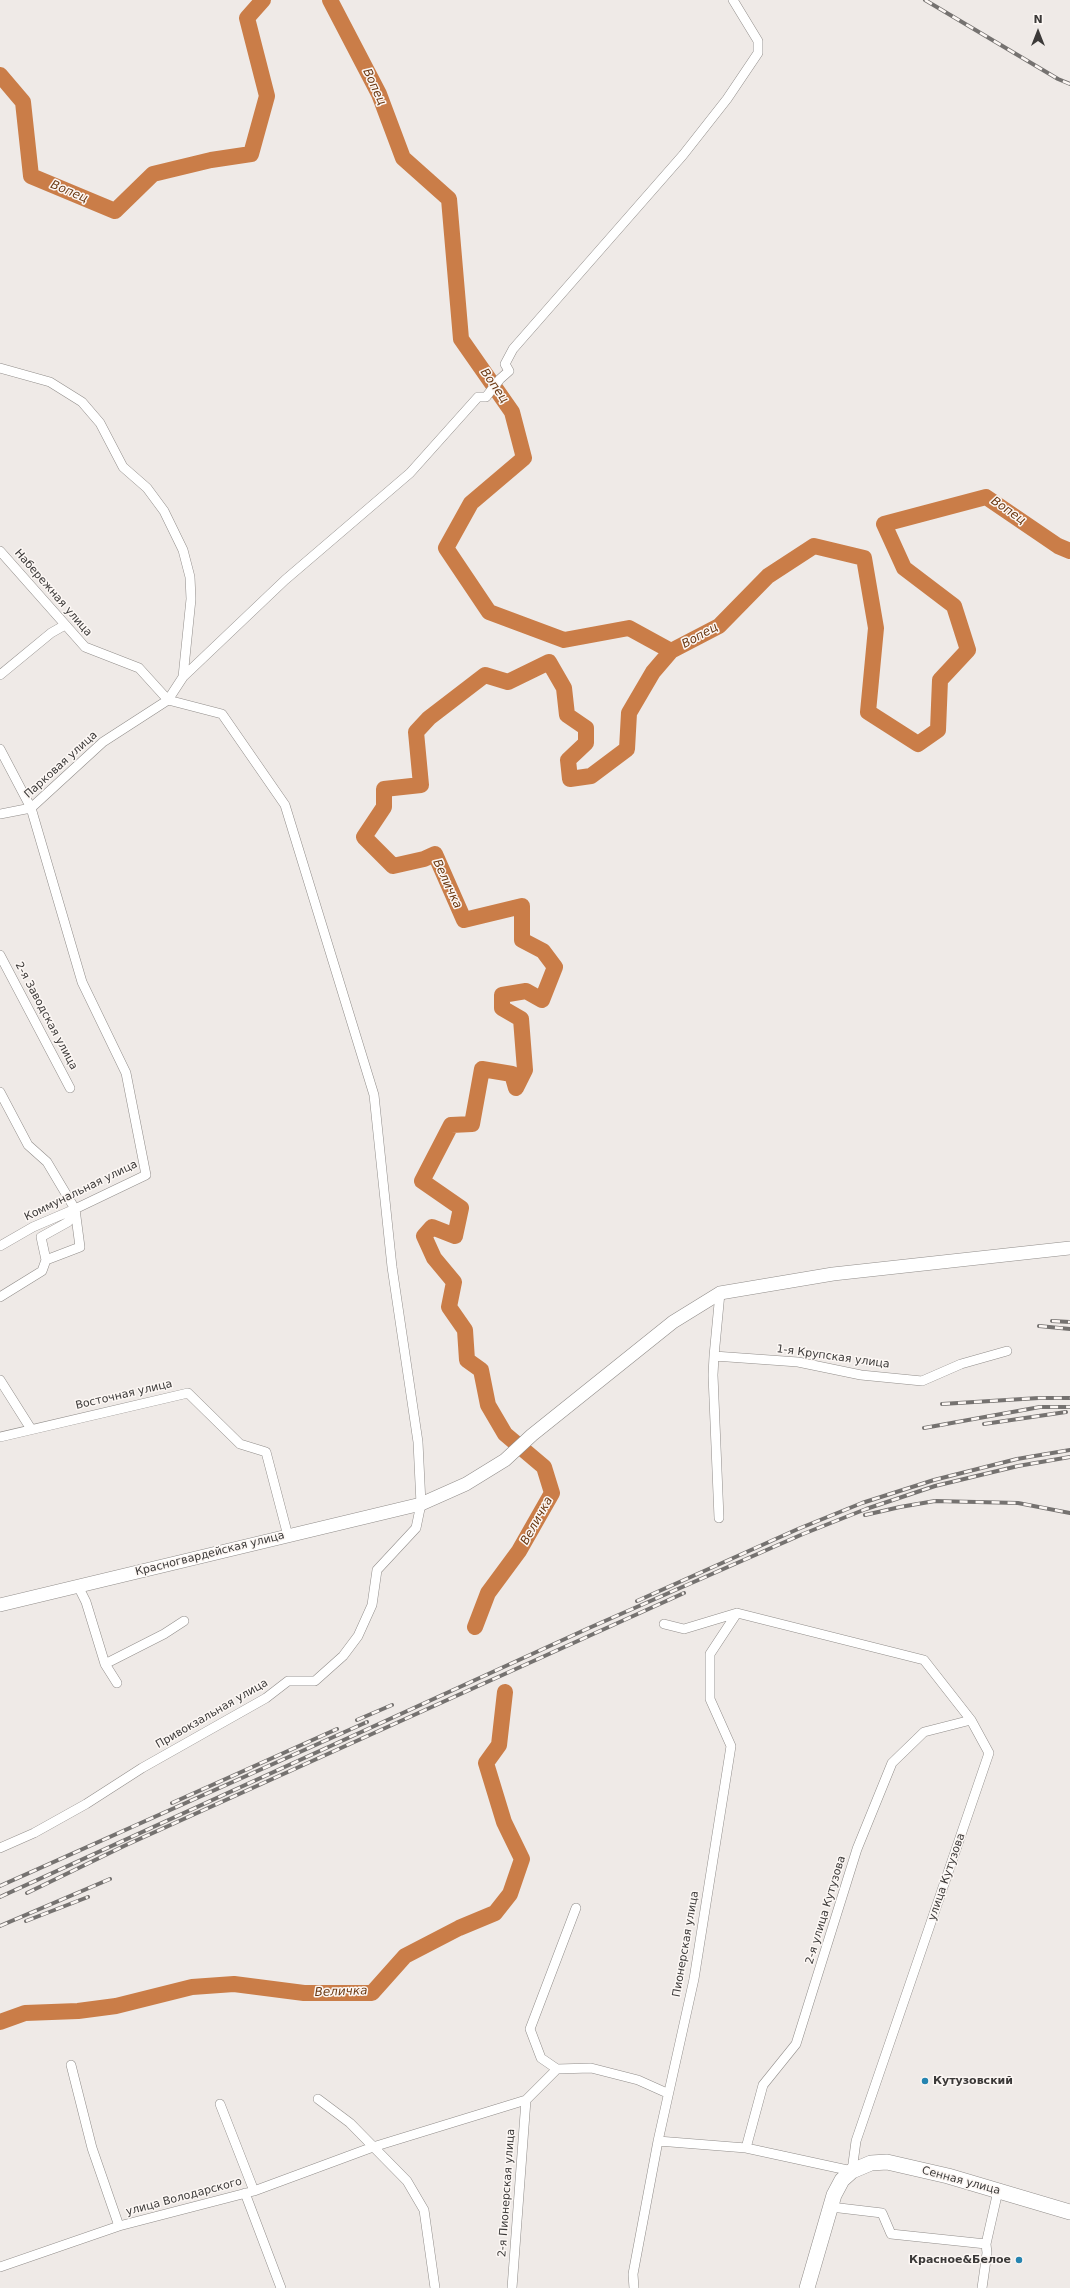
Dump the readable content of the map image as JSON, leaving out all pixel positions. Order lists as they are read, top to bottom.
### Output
{
  "streets": {
    "main road": ["Сенная улица"],
    "street": [
      "Набережная улица",
      "Парковая улица",
      "2-я Заводская улица",
      "Коммунальная улица",
      "1-я Крупская улица",
      "Восточная улица",
      "Красногвардейская улица",
      "Привокзальная улица",
      "улица Кутузова",
      "2-я улица Кутузова",
      "Пионерская улица",
      "2-я Пионерская улица",
      "улица Володарского"
    ]
  },
  "crossings": [
    ["Набережная улица", "Парковая улица"],
    ["Набережная улица", "Привокзальная улица"],
    ["Парковая улица", "Коммунальная улица"],
    ["Парковая улица", "Привокзальная улица"],
    ["Восточная улица", "Красногвардейская улица"],
    ["Красногвардейская улица", "Привокзальная улица"],
    ["улица Кутузова", "2-я улица Кутузова"],
    ["улица Кутузова", "Пионерская улица"],
    ["улица Кутузова", "Сенная улица"],
    ["2-я Пионерская улица", "улица Володарского"]
  ],
  "water": ["Вопец", "Величка"],
  "places": ["Кутузовский", "Красное&Белое"],
  "north": "top"
}
